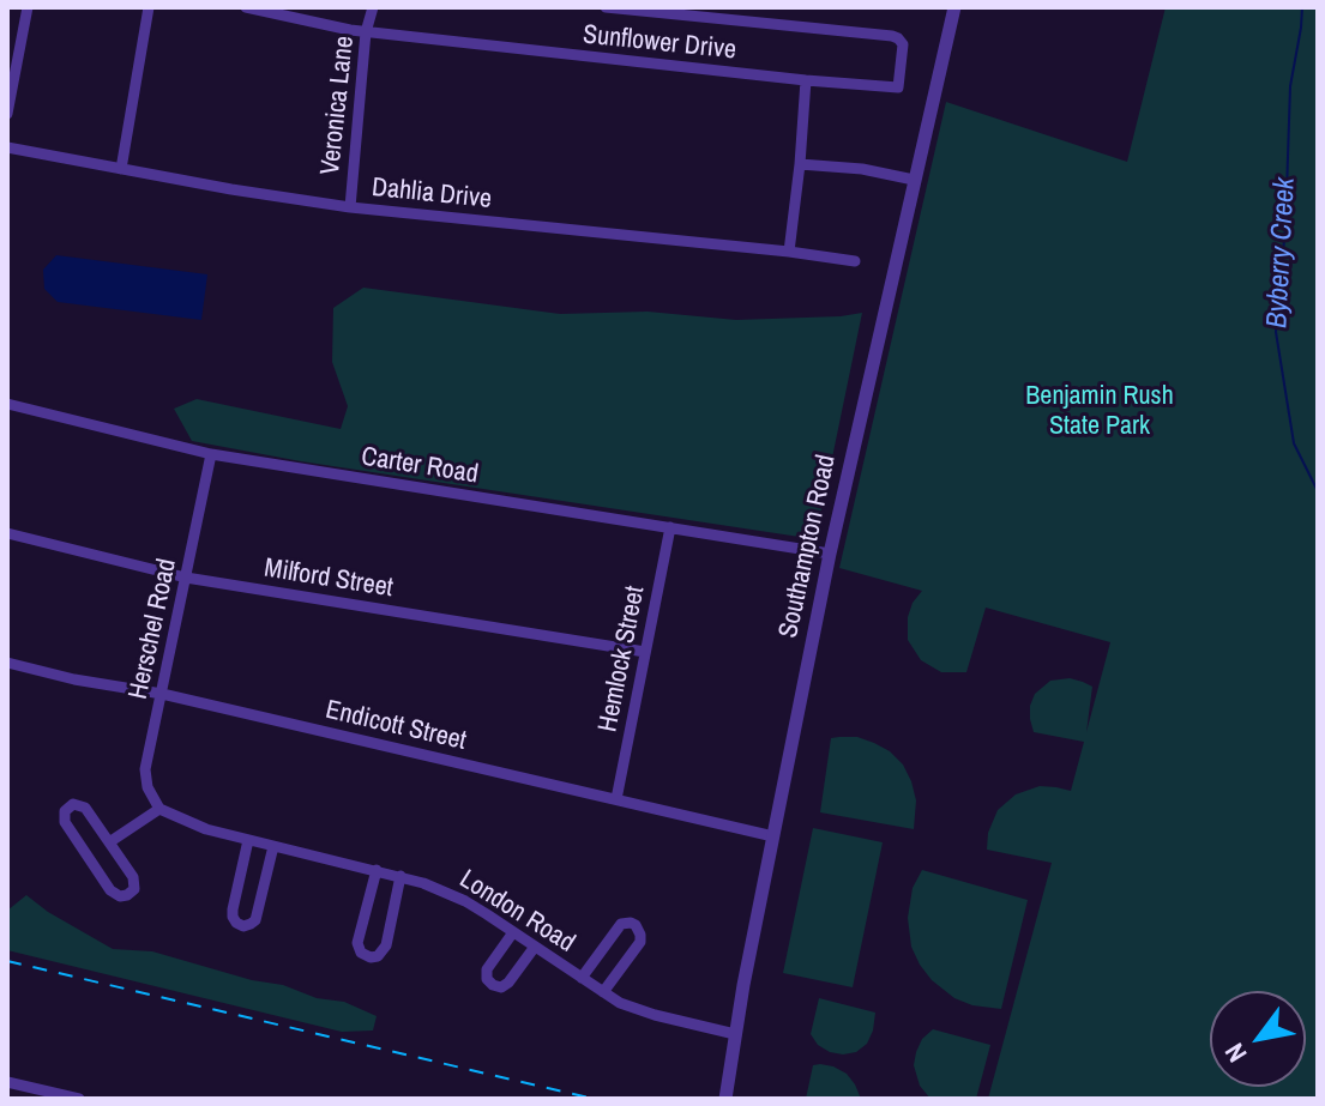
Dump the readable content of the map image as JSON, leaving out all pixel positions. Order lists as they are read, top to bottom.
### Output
{
  "streets": {
    "street": [
      "Sunflower Drive",
      "Veronica Lane",
      "Dahlia Drive",
      "Carter Road",
      "Southampton Road",
      "Milford Street",
      "Herschel Road",
      "Hemlock Street",
      "Endicott Street",
      "London Road"
    ]
  },
  "crossings": [
    ["Sunflower Drive", "Veronica Lane"],
    ["Veronica Lane", "Dahlia Drive"],
    ["Carter Road", "Southampton Road"],
    ["Carter Road", "Herschel Road"],
    ["Carter Road", "Hemlock Street"],
    ["Southampton Road", "Endicott Street"],
    ["Southampton Road", "London Road"],
    ["Milford Street", "Herschel Road"],
    ["Milford Street", "Hemlock Street"],
    ["Herschel Road", "Endicott Street"],
    ["Herschel Road", "London Road"],
    ["Hemlock Street", "Endicott Street"]
  ],
  "water": ["Byberry Creek"],
  "parks": ["Benjamin Rush State Park"],
  "north": "bottom left"
}
